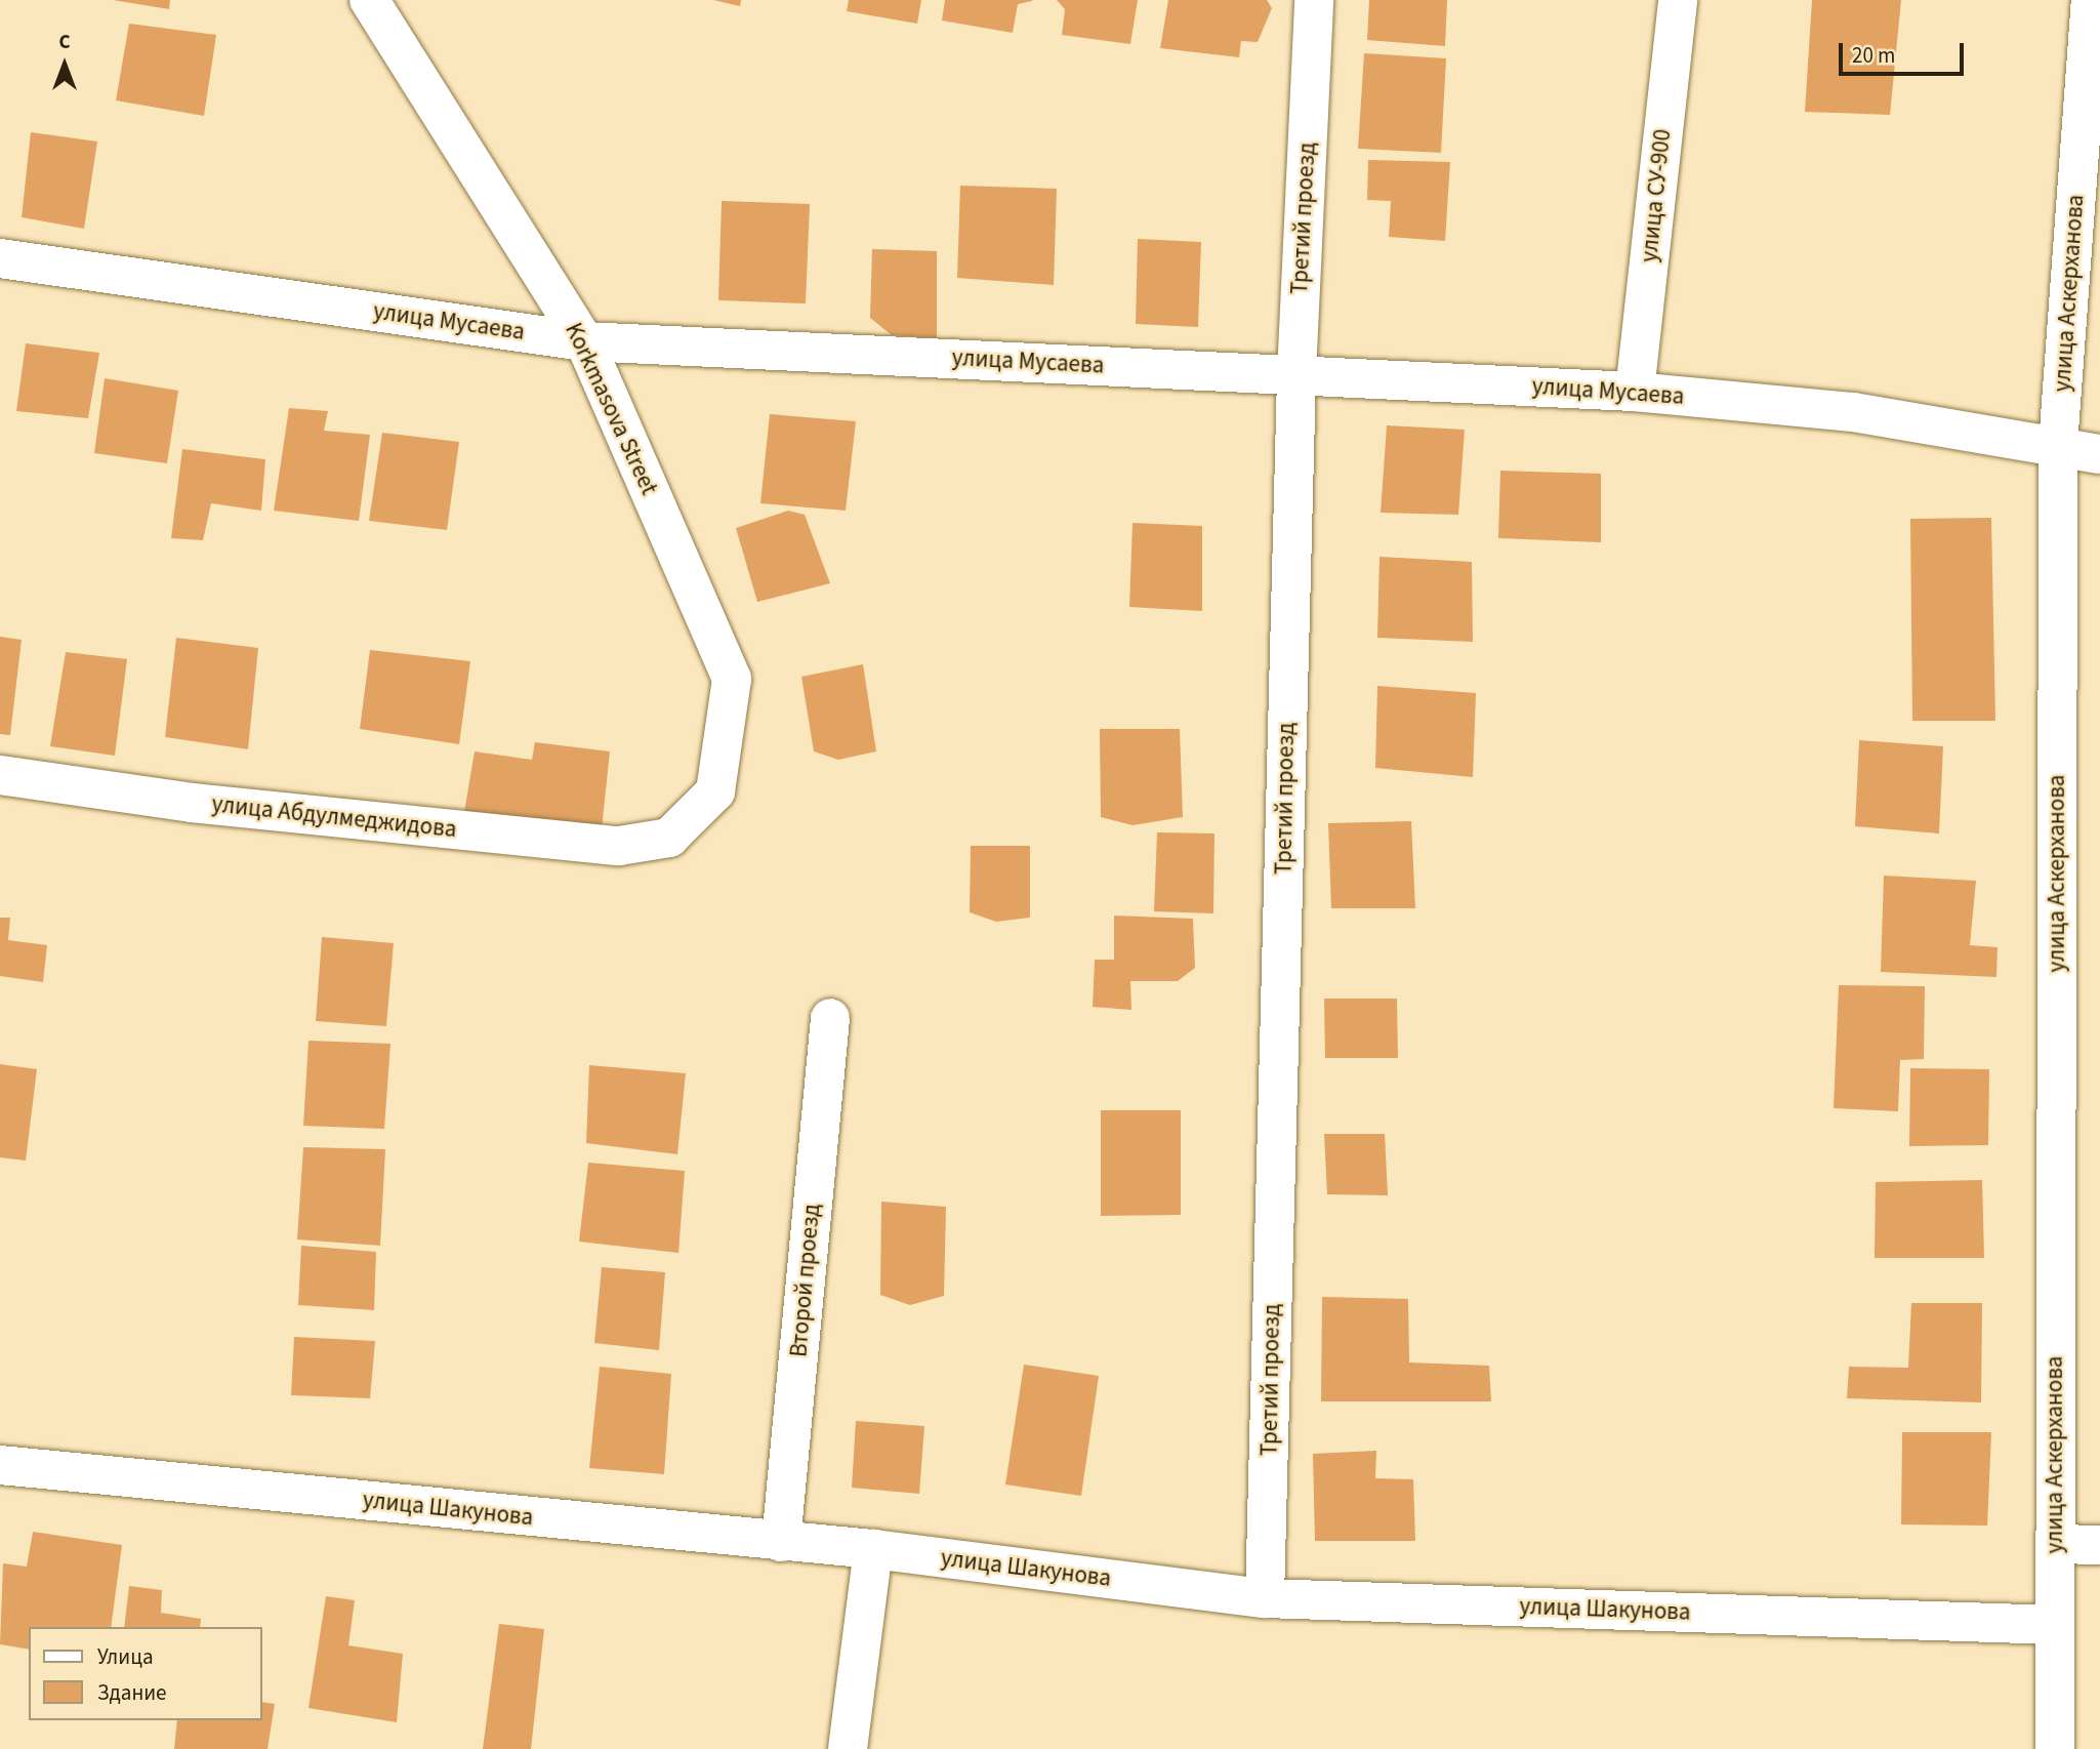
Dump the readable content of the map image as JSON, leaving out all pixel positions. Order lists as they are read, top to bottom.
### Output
{
  "streets": {
    "street": [
      "улица СУ-900",
      "Третий проезд",
      "улица Аскерханова",
      "улица Мусаева",
      "Korkmasova Street",
      "улица Абдулмеджидова",
      "Второй проезд",
      "улица Шакунова"
    ]
  },
  "crossings": [
    ["улица СУ-900", "улица Мусаева"],
    ["Третий проезд", "улица Мусаева"],
    ["Третий проезд", "улица Шакунова"],
    ["улица Аскерханова", "улица Мусаева"],
    ["улица Аскерханова", "улица Шакунова"],
    ["улица Мусаева", "Korkmasova Street"],
    ["Korkmasova Street", "улица Абдулмеджидова"],
    ["Второй проезд", "улица Шакунова"]
  ],
  "legend": ["Улица", "Здание"],
  "scale_bar": "20 m",
  "north": "top"
}
